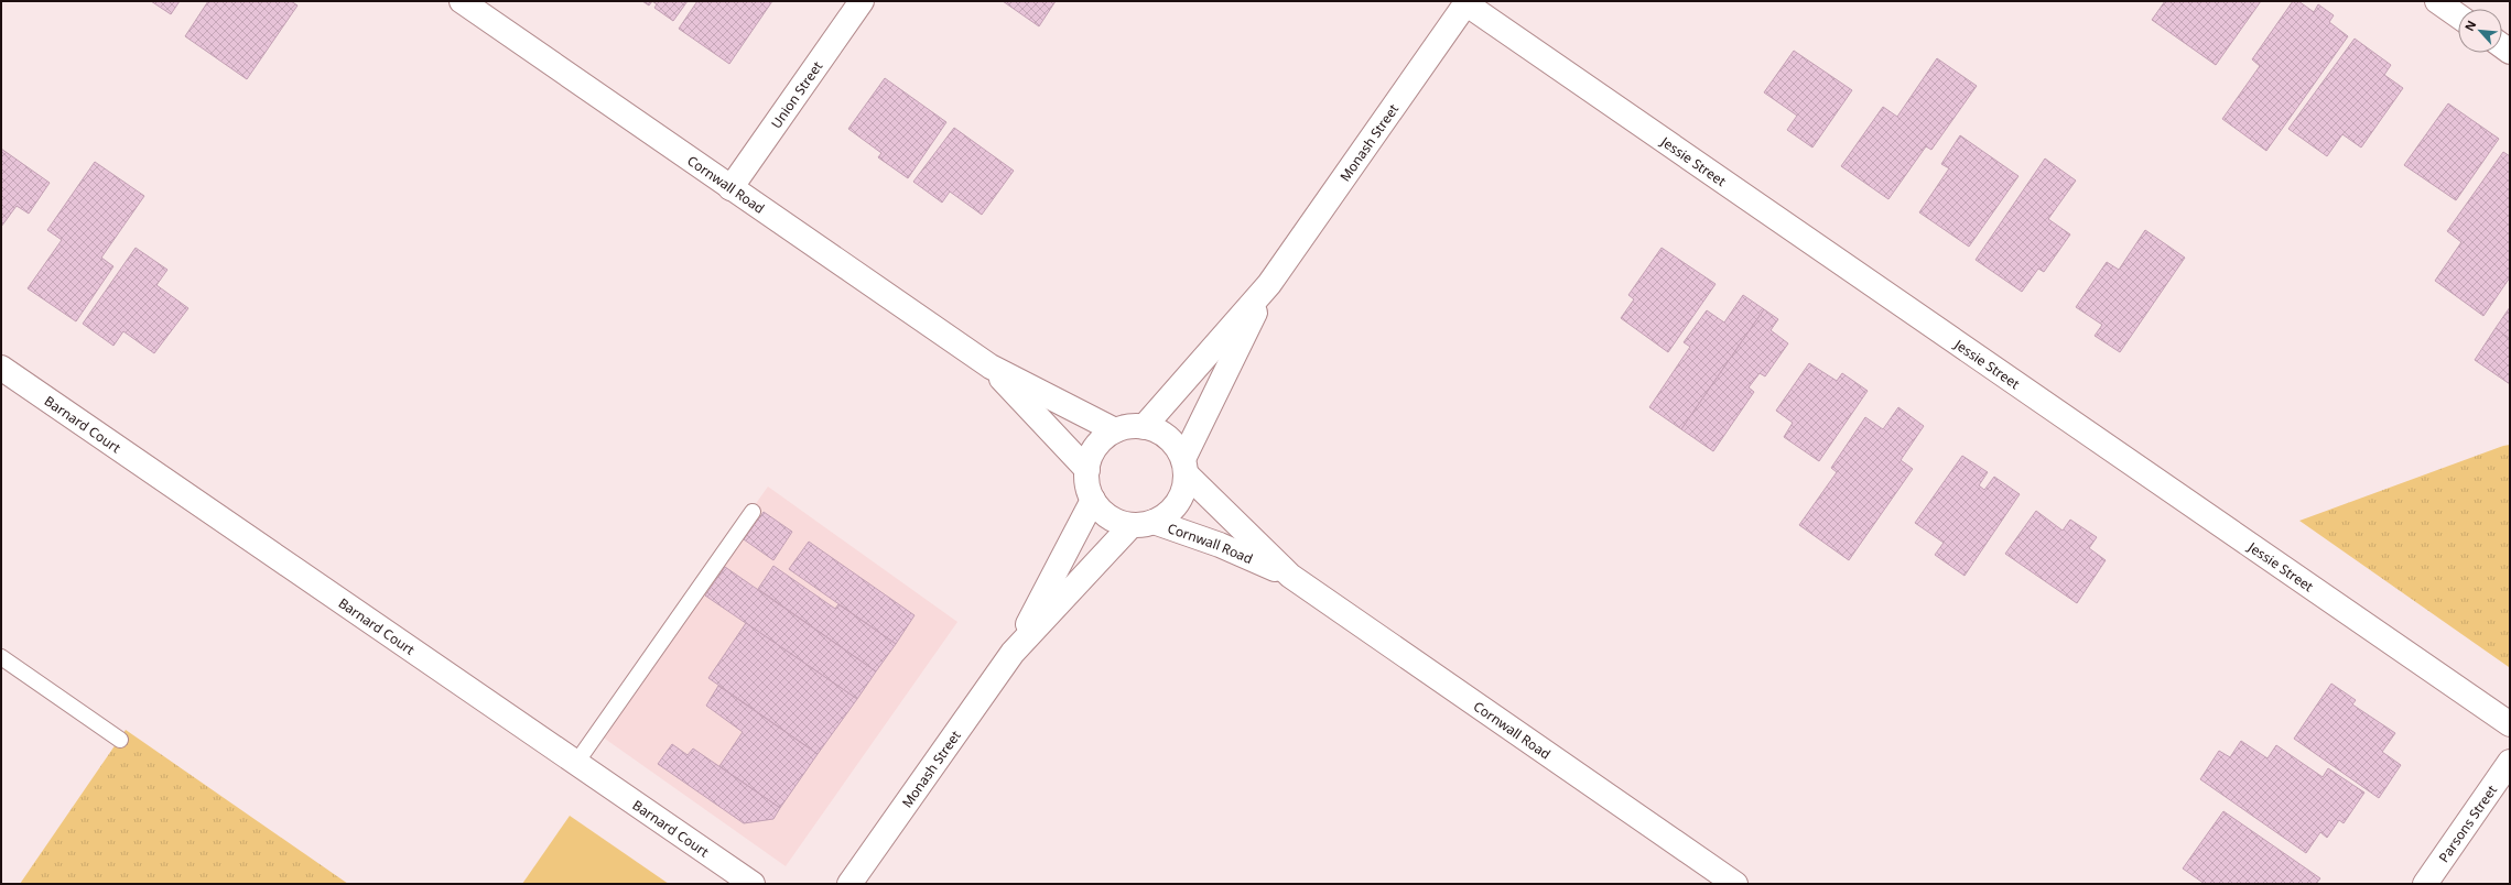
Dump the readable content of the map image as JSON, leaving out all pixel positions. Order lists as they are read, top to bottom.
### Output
{
  "streets": {
    "street": [
      "Union Street",
      "Monash Street",
      "Jessie Street",
      "Cornwall Road",
      "Barnard Court",
      "Parsons Street"
    ]
  },
  "crossings": [
    ["Union Street", "Cornwall Road"],
    ["Monash Street", "Jessie Street"],
    ["Monash Street", "Cornwall Road"]
  ],
  "north": "top left"
}
